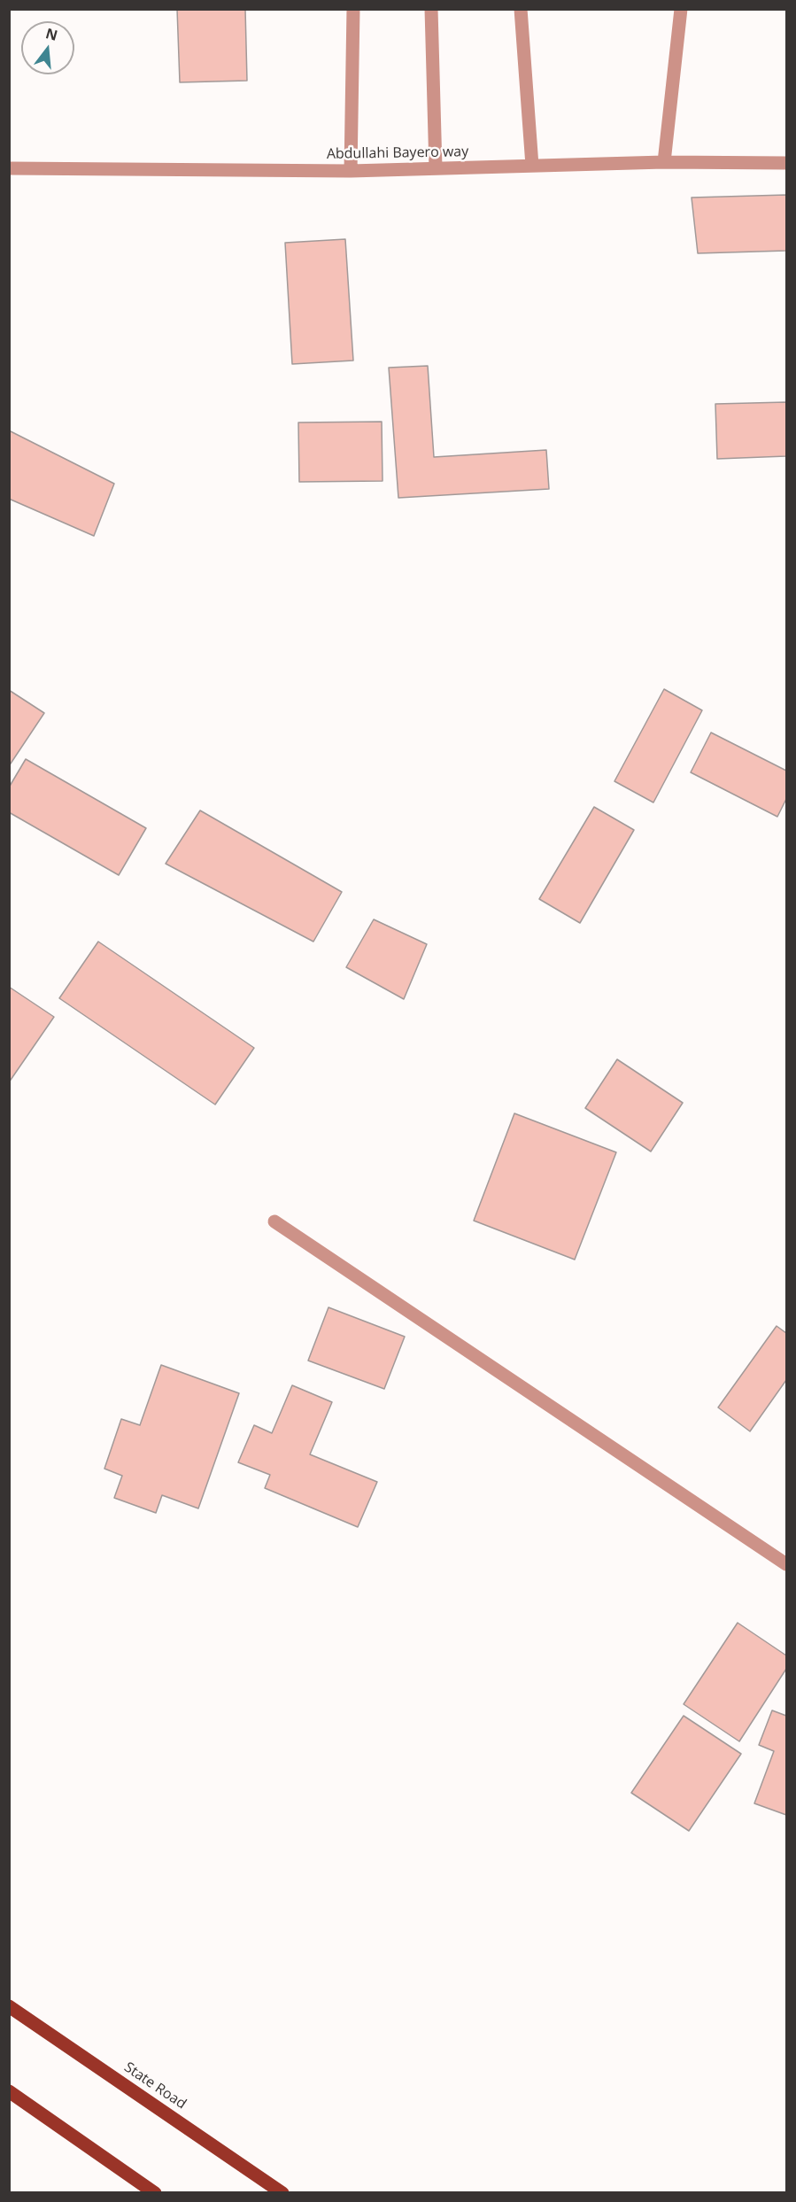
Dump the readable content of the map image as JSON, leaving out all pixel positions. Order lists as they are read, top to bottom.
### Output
{
  "streets": {
    "main road": ["State Road"],
    "street": ["Abdullahi Bayero way"]
  },
  "north": "top"
}
